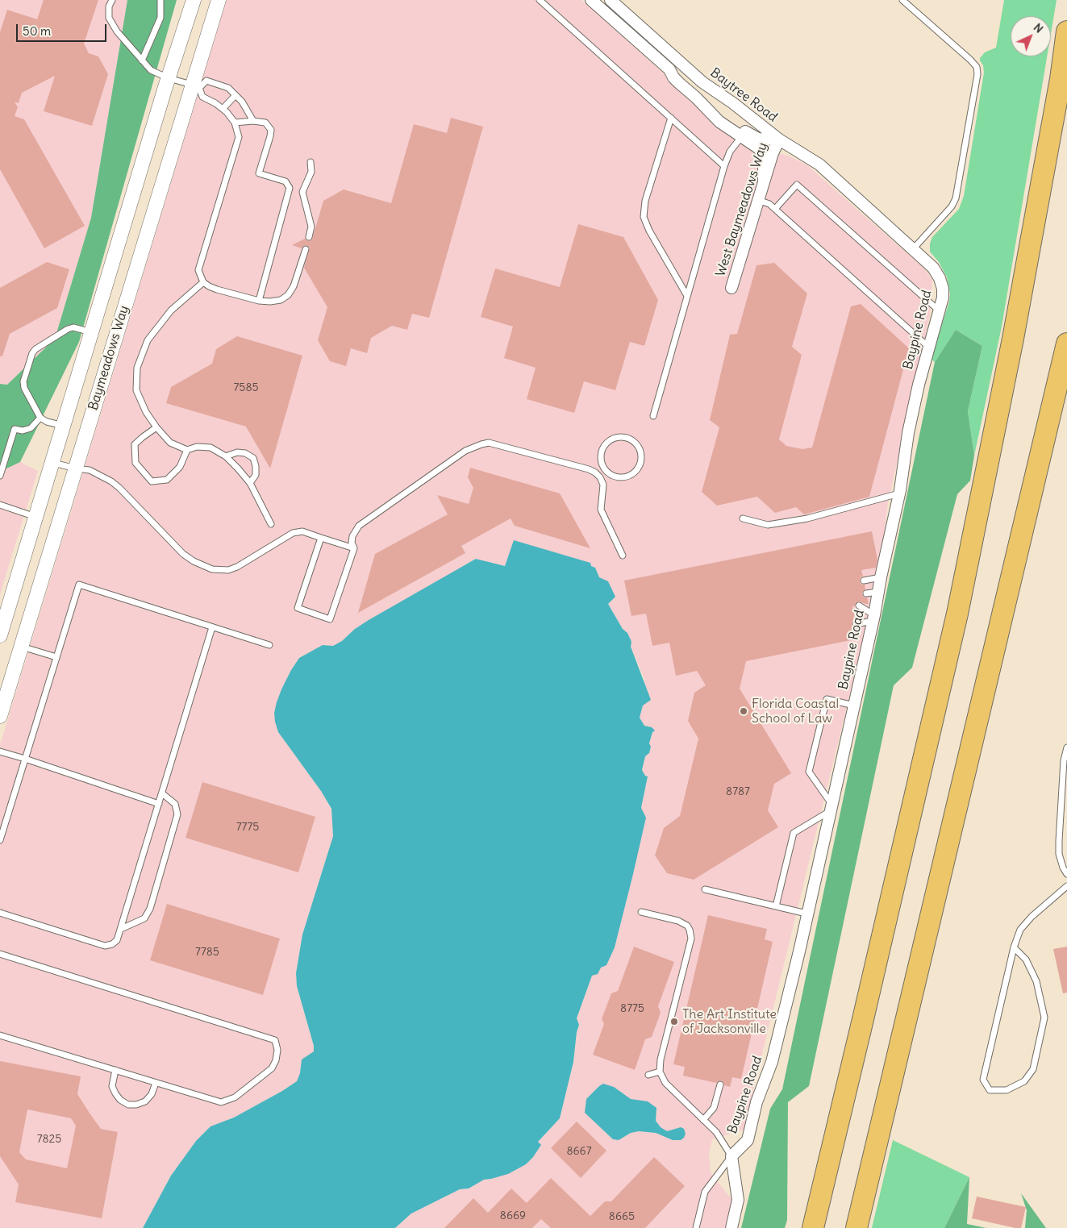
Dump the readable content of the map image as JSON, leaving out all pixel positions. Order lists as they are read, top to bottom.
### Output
{
  "streets": {
    "street": [
      "Baytree Road",
      "West Baymeadows Way",
      "Baypine Road",
      "Baymeadows Way"
    ]
  },
  "crossings": [
    ["Baytree Road", "West Baymeadows Way"],
    ["Baytree Road", "Baypine Road"],
    ["West Baymeadows Way", "Baypine Road"]
  ],
  "places": ["Florida Coastal School of Law", "The Art Institute of Jacksonville"],
  "house_numbers": [
    "7585",
    "8787",
    "7775",
    "7785",
    "8775",
    "7825",
    "8667",
    "8669",
    "8665"
  ],
  "scale_bar": "50 m",
  "north": "top right"
}
